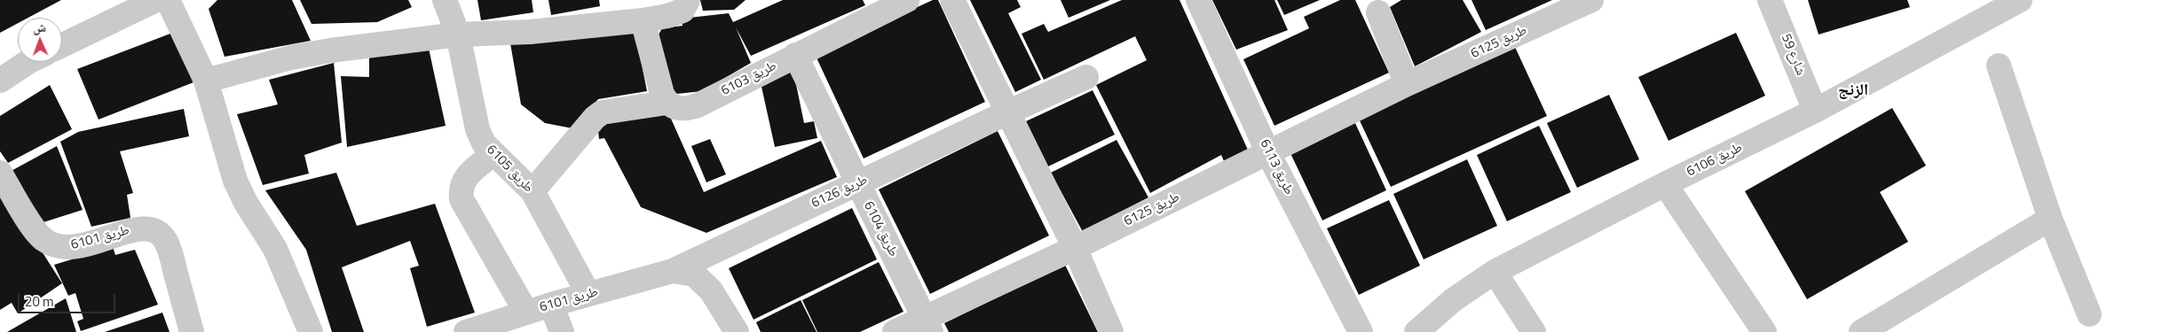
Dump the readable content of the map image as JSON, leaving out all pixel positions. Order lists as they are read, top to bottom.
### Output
{
  "streets": {
    "street": [
      "طريق 6125",
      "شارع 59",
      "طريق 6103",
      "طريق 6106",
      "طريق 6113",
      "طريق 6105",
      "طريق 6126",
      "طريق 6104",
      "طريق 6101"
    ]
  },
  "crossings": [
    ["طريق 6125", "طريق 6113"],
    ["طريق 6125", "طريق 6104"],
    ["شارع 59", "طريق 6106"],
    ["طريق 6103", "طريق 6105"],
    ["طريق 6103", "طريق 6104"],
    ["طريق 6105", "طريق 6101"],
    ["طريق 6126", "طريق 6104"],
    ["طريق 6126", "طريق 6101"]
  ],
  "districts": ["الزنج"],
  "scale_bar": "20 m",
  "north": "top"
}
